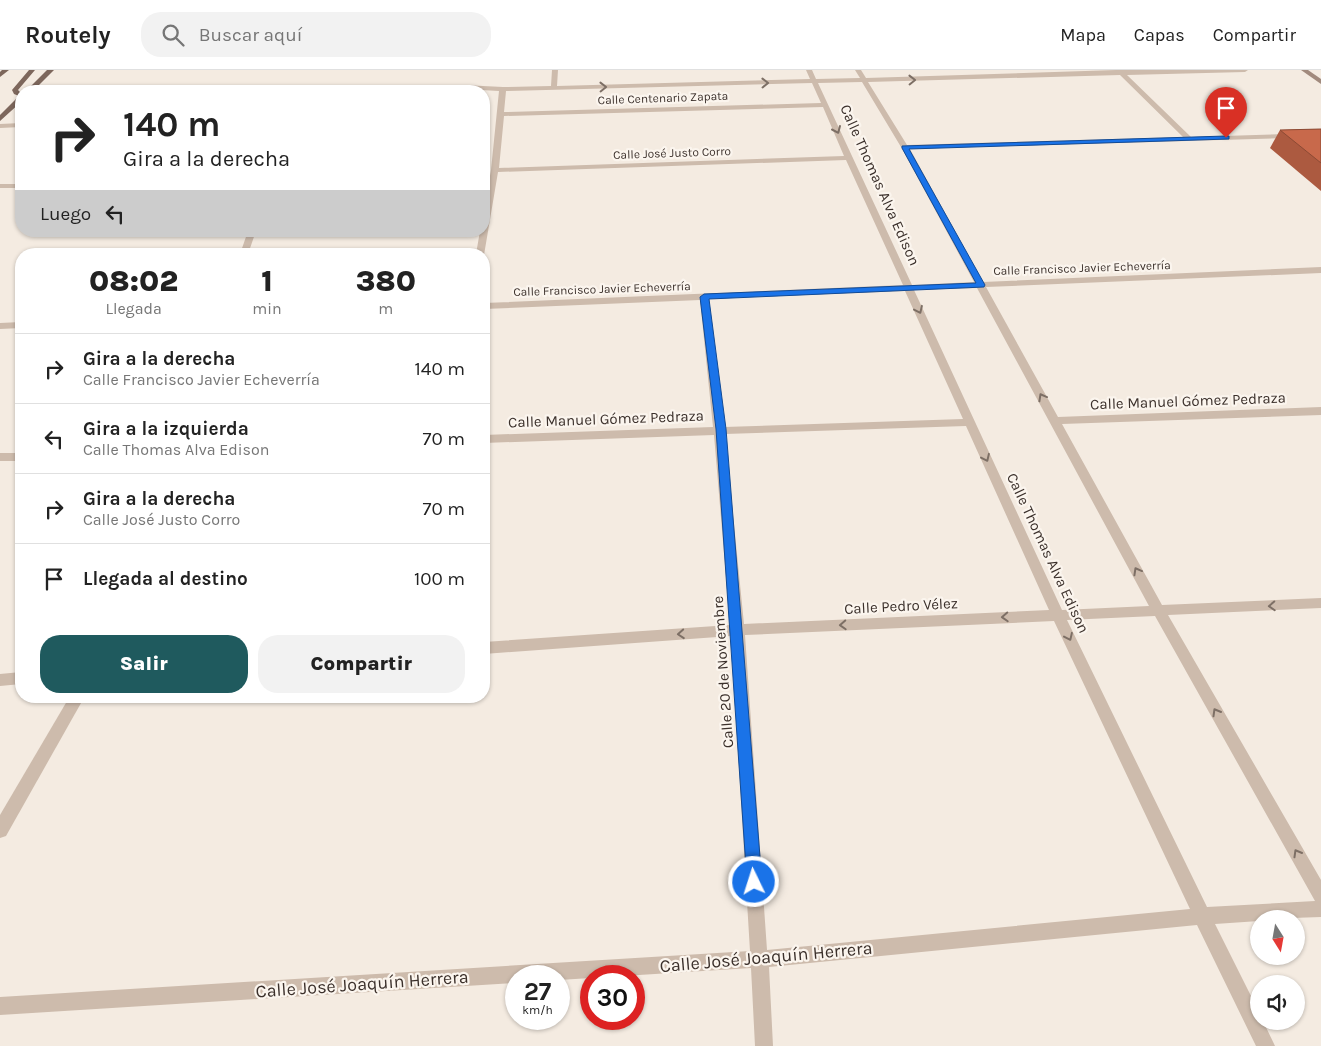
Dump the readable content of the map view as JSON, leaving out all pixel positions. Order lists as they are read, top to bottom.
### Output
{
  "streets": {
    "street": [
      "Calle Centenario Zapata",
      "Calle José Justo Corro",
      "Calle Thomas Alva Edison",
      "Calle Francisco Javier Echeverría",
      "Calle Manuel Gómez Pedraza",
      "Calle Pedro Vélez",
      "Calle 20 de Noviembre",
      "Calle José Joaquín Herrera"
    ]
  },
  "crossings": [
    ["Calle Centenario Zapata", "Calle Thomas Alva Edison"],
    ["Calle José Justo Corro", "Calle Thomas Alva Edison"],
    ["Calle Thomas Alva Edison", "Calle Francisco Javier Echeverría"],
    ["Calle Thomas Alva Edison", "Calle Manuel Gómez Pedraza"],
    ["Calle Thomas Alva Edison", "Calle Pedro Vélez"],
    ["Calle Thomas Alva Edison", "Calle José Joaquín Herrera"],
    ["Calle Francisco Javier Echeverría", "Calle 20 de Noviembre"],
    ["Calle Manuel Gómez Pedraza", "Calle 20 de Noviembre"],
    ["Calle Pedro Vélez", "Calle 20 de Noviembre"],
    ["Calle 20 de Noviembre", "Calle José Joaquín Herrera"]
  ],
  "one_way": ["Calle Pedro Vélez"],
  "north": "bottom",
  "page": {
    "header": "Routely",
    "search": "Buscar aquí",
    "nav": ["Mapa", "Capas", "Compartir"],
    "turn": ["140 m", "Gira a la derecha"],
    "then": "Luego",
    "eta": [
      "08:02",
      "Llegada",
      "1",
      "min",
      "380",
      "m"
    ],
    "list": [
      {
        "name": "Gira a la derecha",
        "note": "Calle Francisco Javier Echeverría",
        "value": "140 m"
      },
      {
        "name": "Gira a la izquierda",
        "note": "Calle Thomas Alva Edison",
        "value": "70 m"
      },
      {
        "name": "Gira a la derecha",
        "note": "Calle José Justo Corro",
        "value": "70 m"
      },
      {
        "name": "Llegada al destino",
        "value": "100 m"
      }
    ],
    "buttons": ["Salir", "Compartir"],
    "speed": "27 km/h",
    "limit": "30"
  }
}
